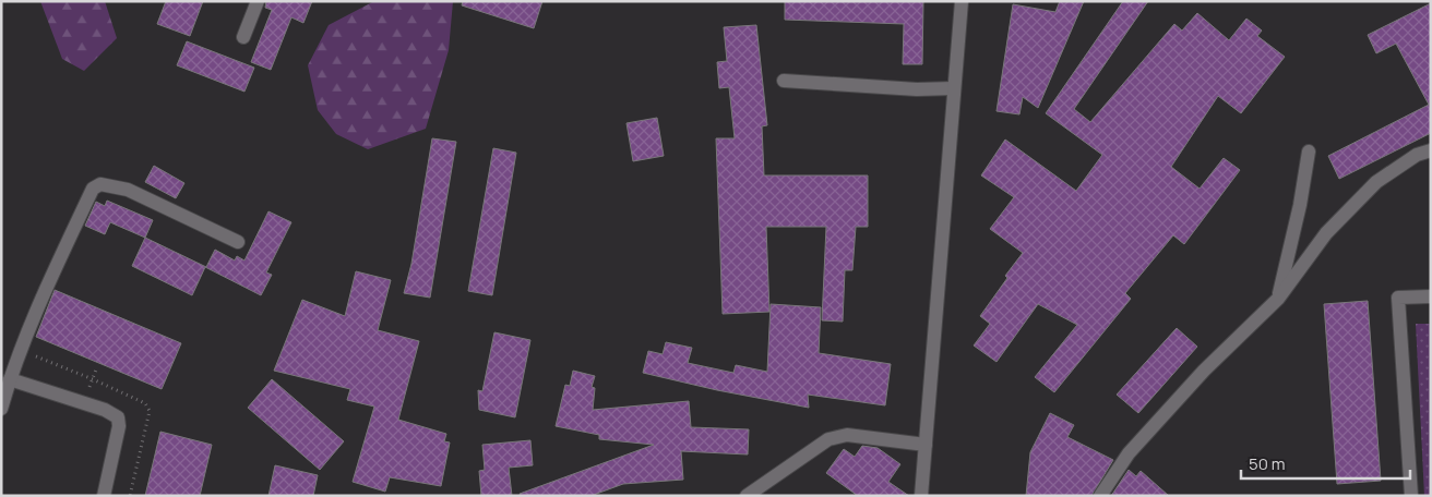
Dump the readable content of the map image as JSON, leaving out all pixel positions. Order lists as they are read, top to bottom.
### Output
{
  "scale_bar": "50 m"
}
